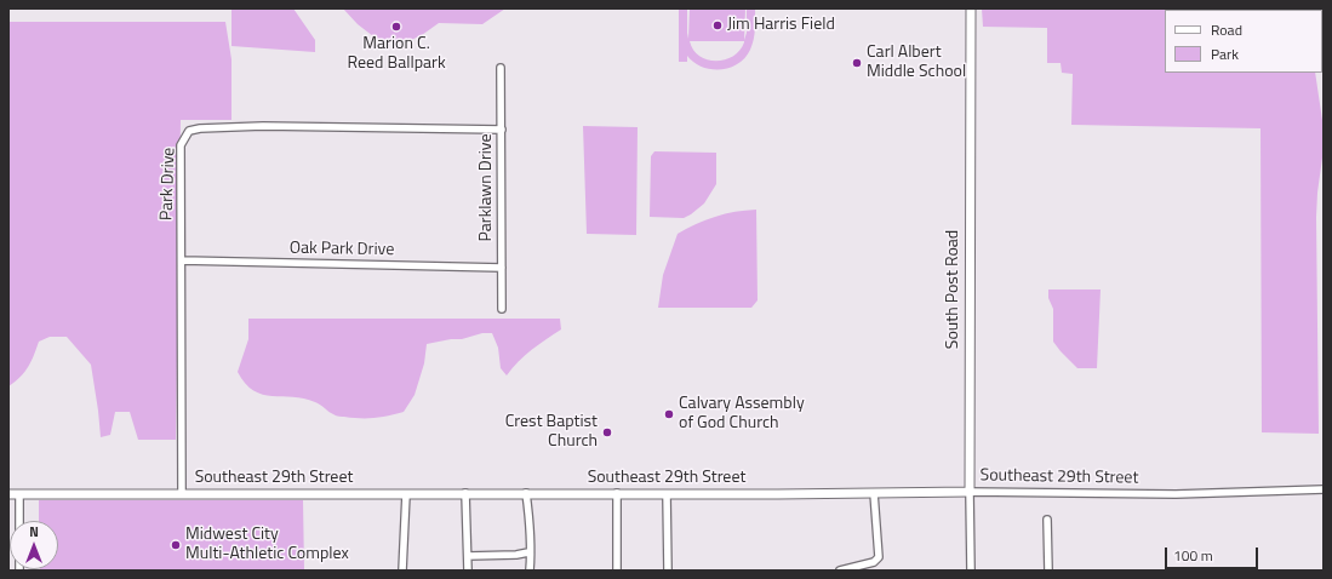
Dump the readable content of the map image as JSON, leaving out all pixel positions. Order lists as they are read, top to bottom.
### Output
{
  "streets": {
    "main road": ["South Post Road", "Southeast 29th Street"],
    "street": ["Park Drive", "Parklawn Drive", "Oak Park Drive"]
  },
  "crossings": [
    ["Park Drive", "Parklawn Drive"],
    ["Park Drive", "Oak Park Drive"],
    ["Park Drive", "Southeast 29th Street"],
    ["Parklawn Drive", "Oak Park Drive"],
    ["South Post Road", "Southeast 29th Street"]
  ],
  "places": [
    "Jim Harris Field",
    "Marion C. Reed Ballpark",
    "Carl Albert Middle School",
    "Calvary Assembly of God Church",
    "Crest Baptist Church",
    "Midwest City Multi-Athletic Complex"
  ],
  "legend": ["Road", "Park"],
  "scale_bar": "100 m",
  "north": "top"
}
